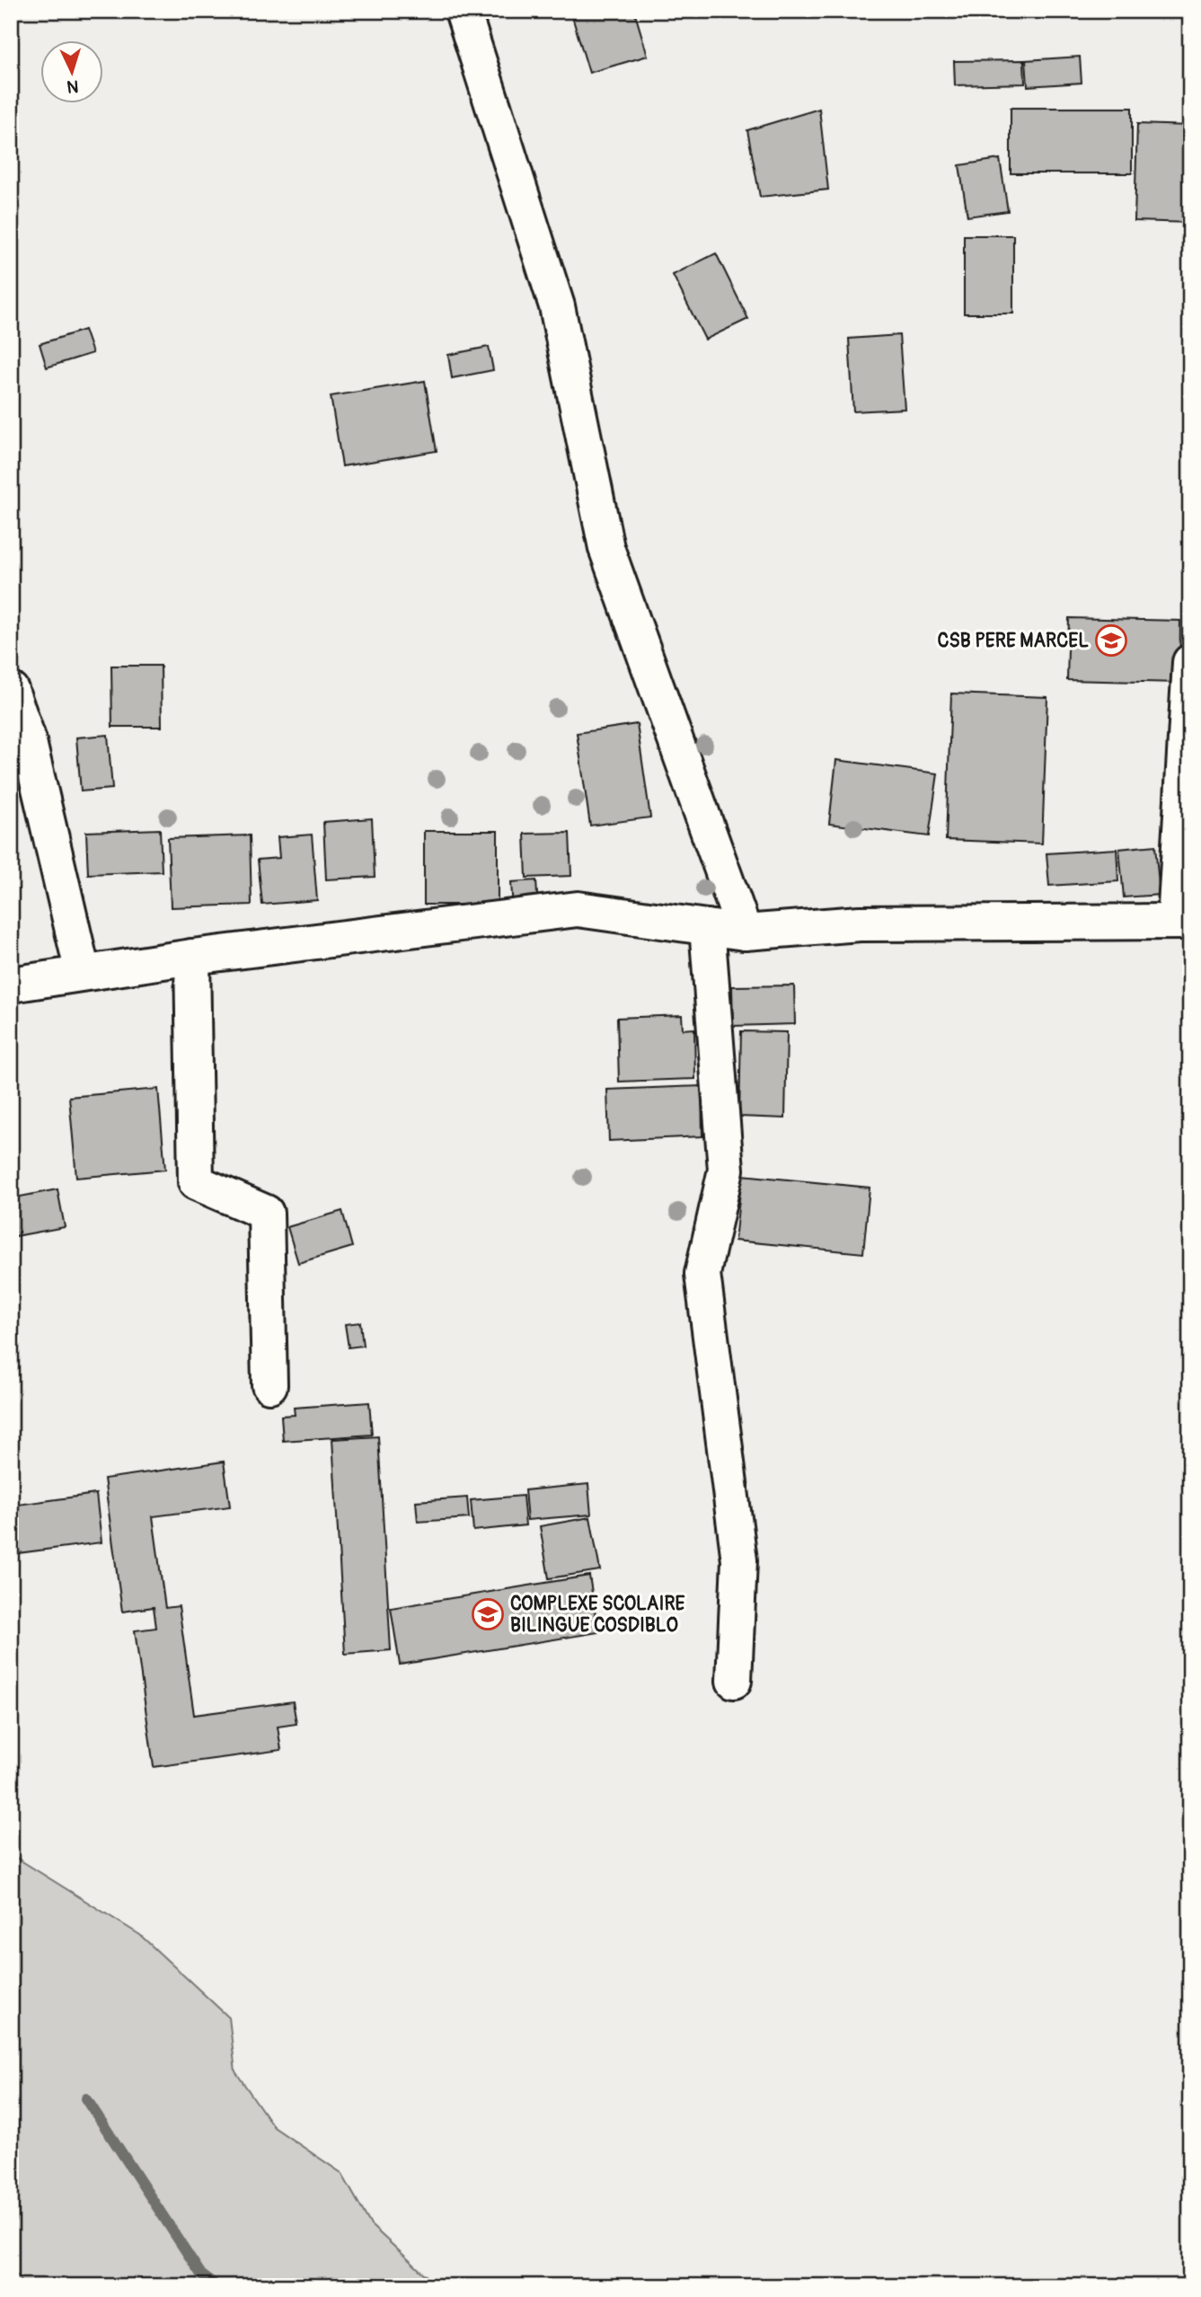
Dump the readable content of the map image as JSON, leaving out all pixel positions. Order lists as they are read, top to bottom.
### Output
{
  "places": {
    "school or university": ["CSB PERE MARCEL", "COMPLEXE SCOLAIRE BILINGUE COSDIBLO"]
  },
  "north": "bottom"
}
